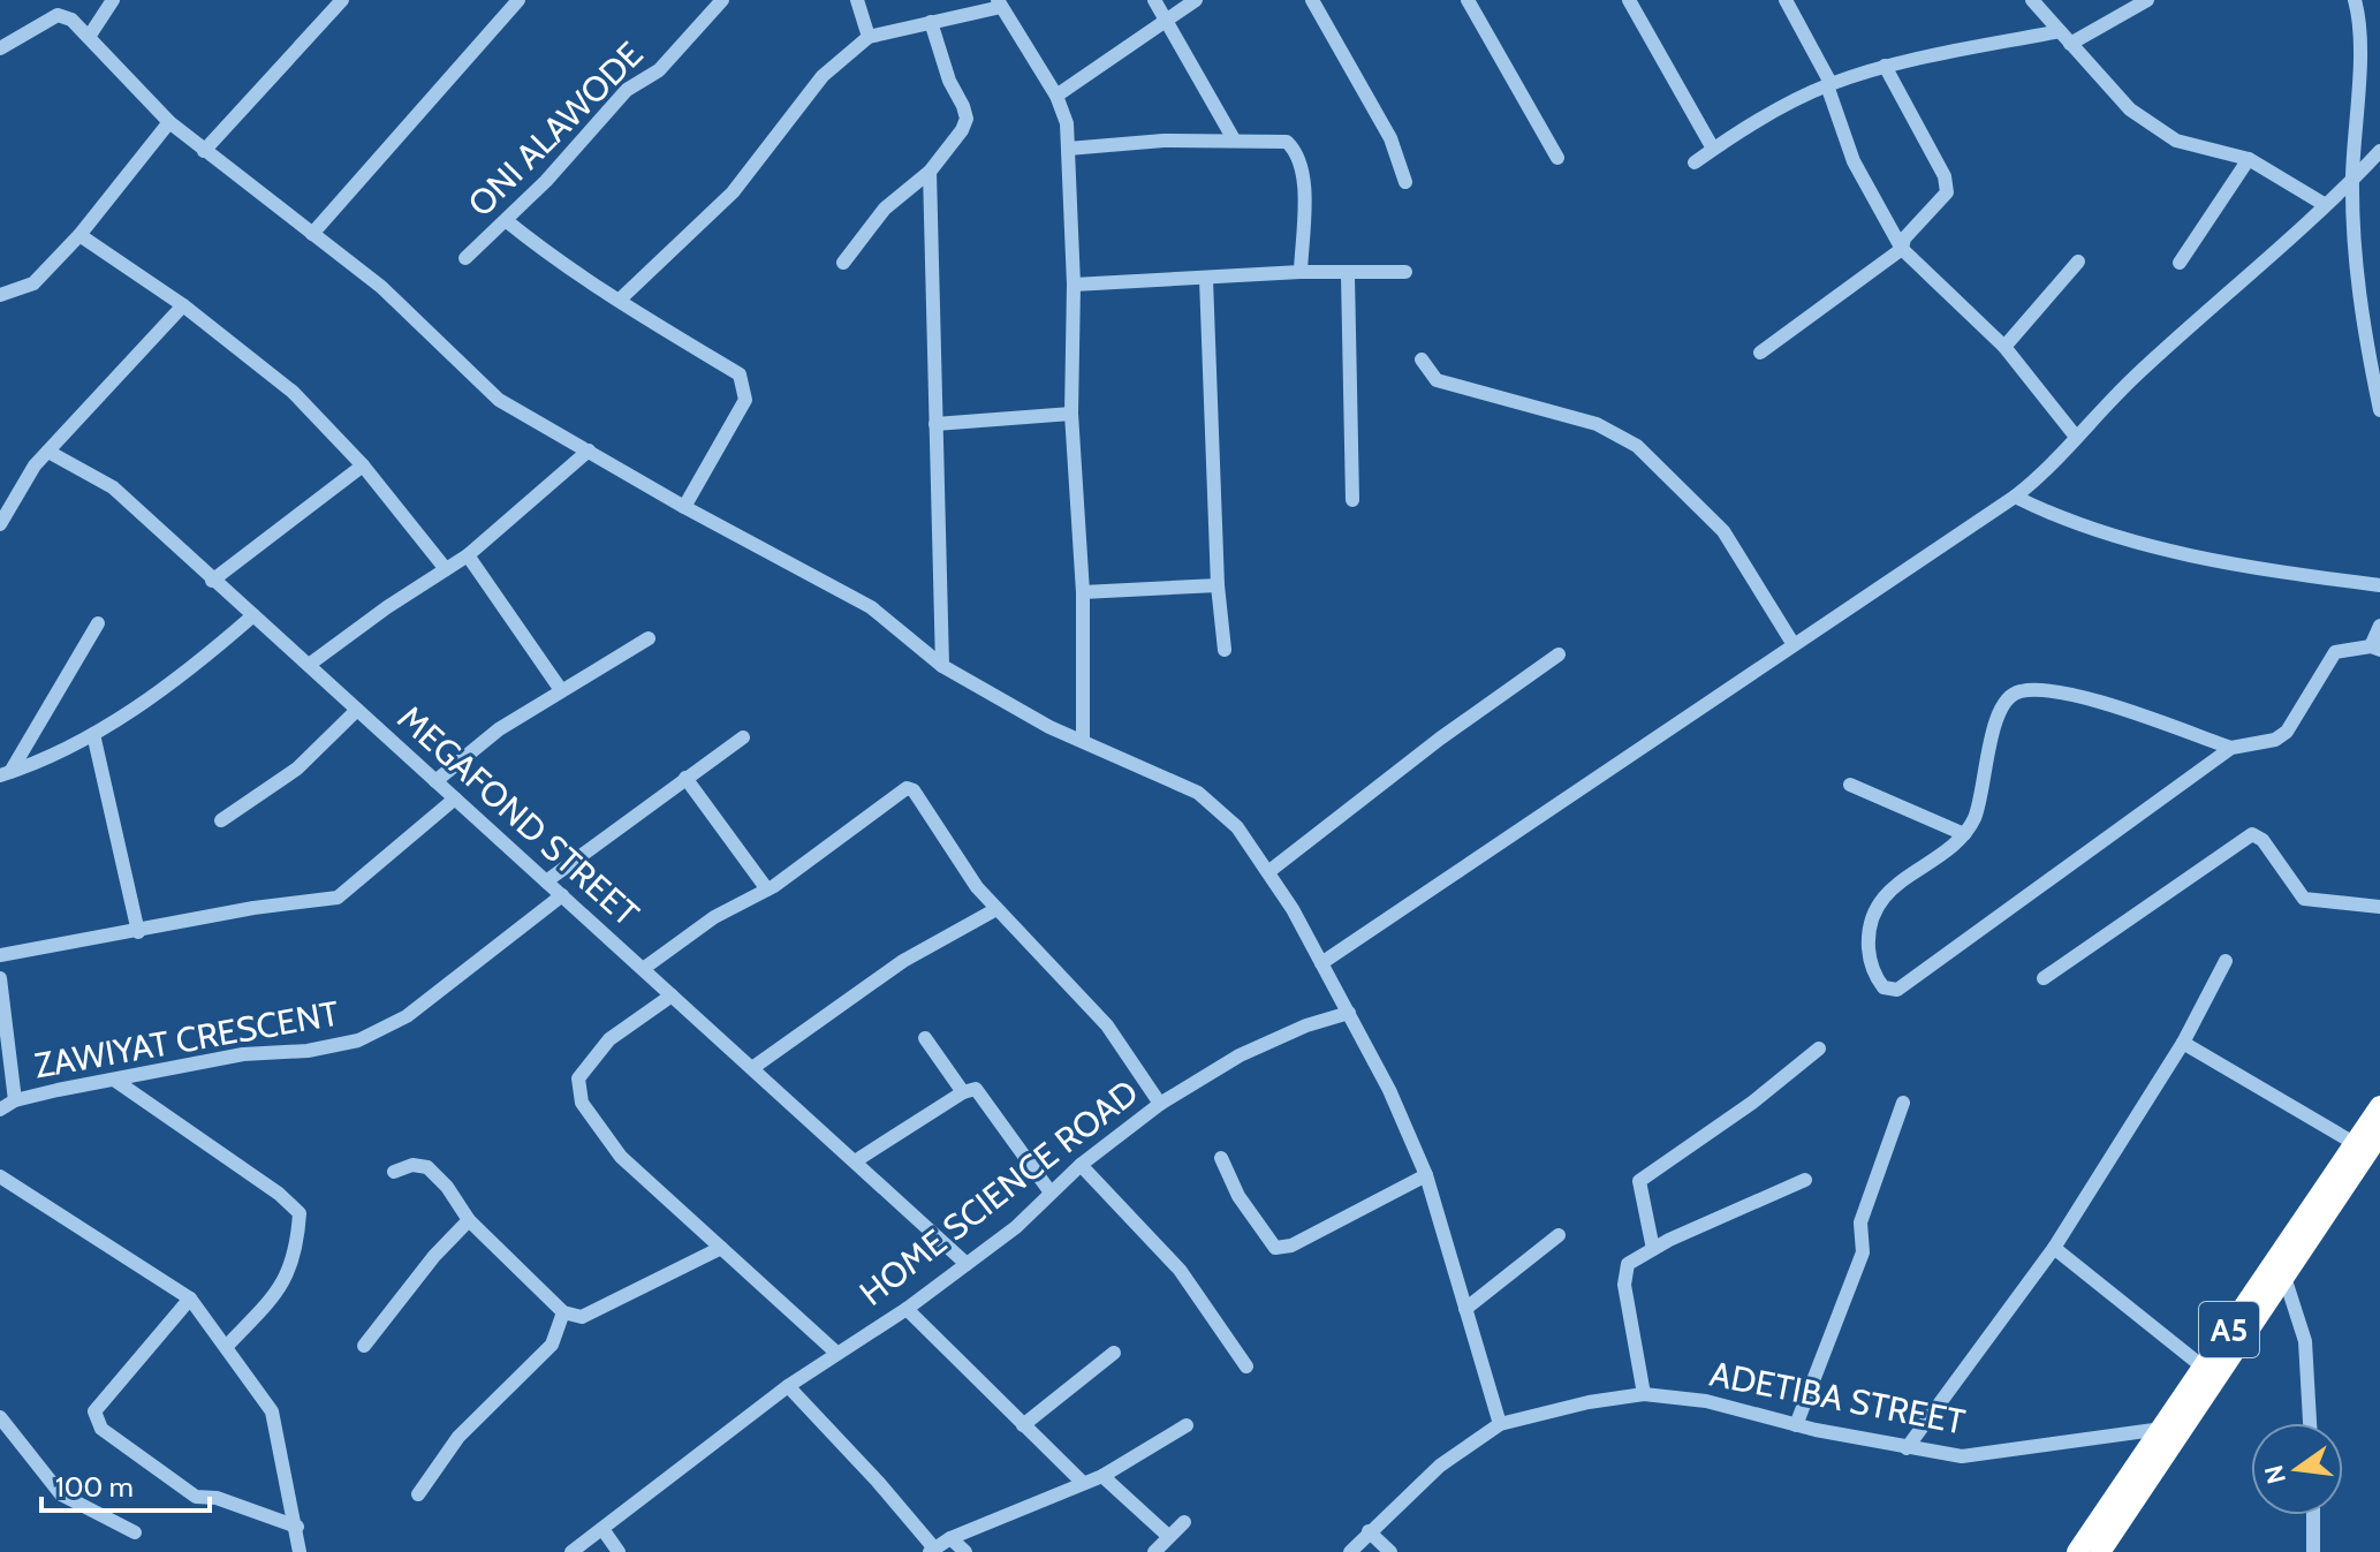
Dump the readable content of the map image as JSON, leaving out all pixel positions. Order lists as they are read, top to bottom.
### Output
{
  "streets": {
    "highway": ["A5"],
    "street": [
      "ONI ALAWODE",
      "MEGAFOND STREET",
      "ZAWIYAT CRESCENT",
      "HOME SCIENCE ROAD",
      "ADETIBA STREET"
    ]
  },
  "crossings": [
    ["MEGAFOND STREET", "ZAWIYAT CRESCENT"],
    ["MEGAFOND STREET", "HOME SCIENCE ROAD"],
    ["A5", "ADETIBA STREET"]
  ],
  "scale_bar": "100 m",
  "north": "left"
}
